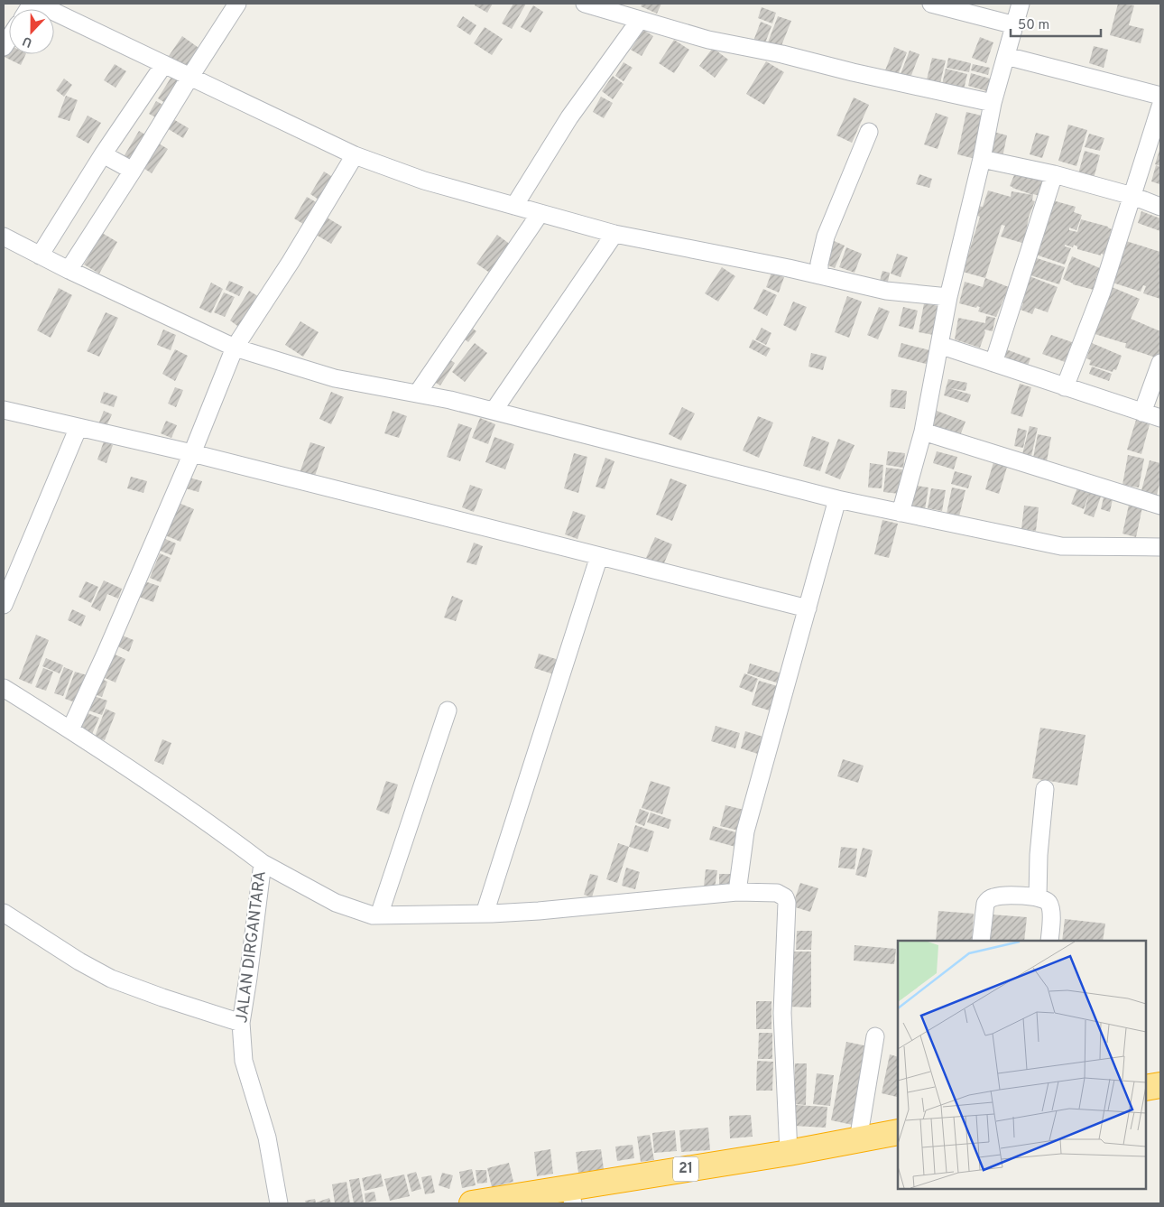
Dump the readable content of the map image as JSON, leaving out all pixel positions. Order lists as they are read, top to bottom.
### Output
{
  "streets": {
    "highway": ["21"],
    "street": ["JALAN DIRGANTARA"]
  },
  "scale_bar": "50 m",
  "north": "bottom"
}
